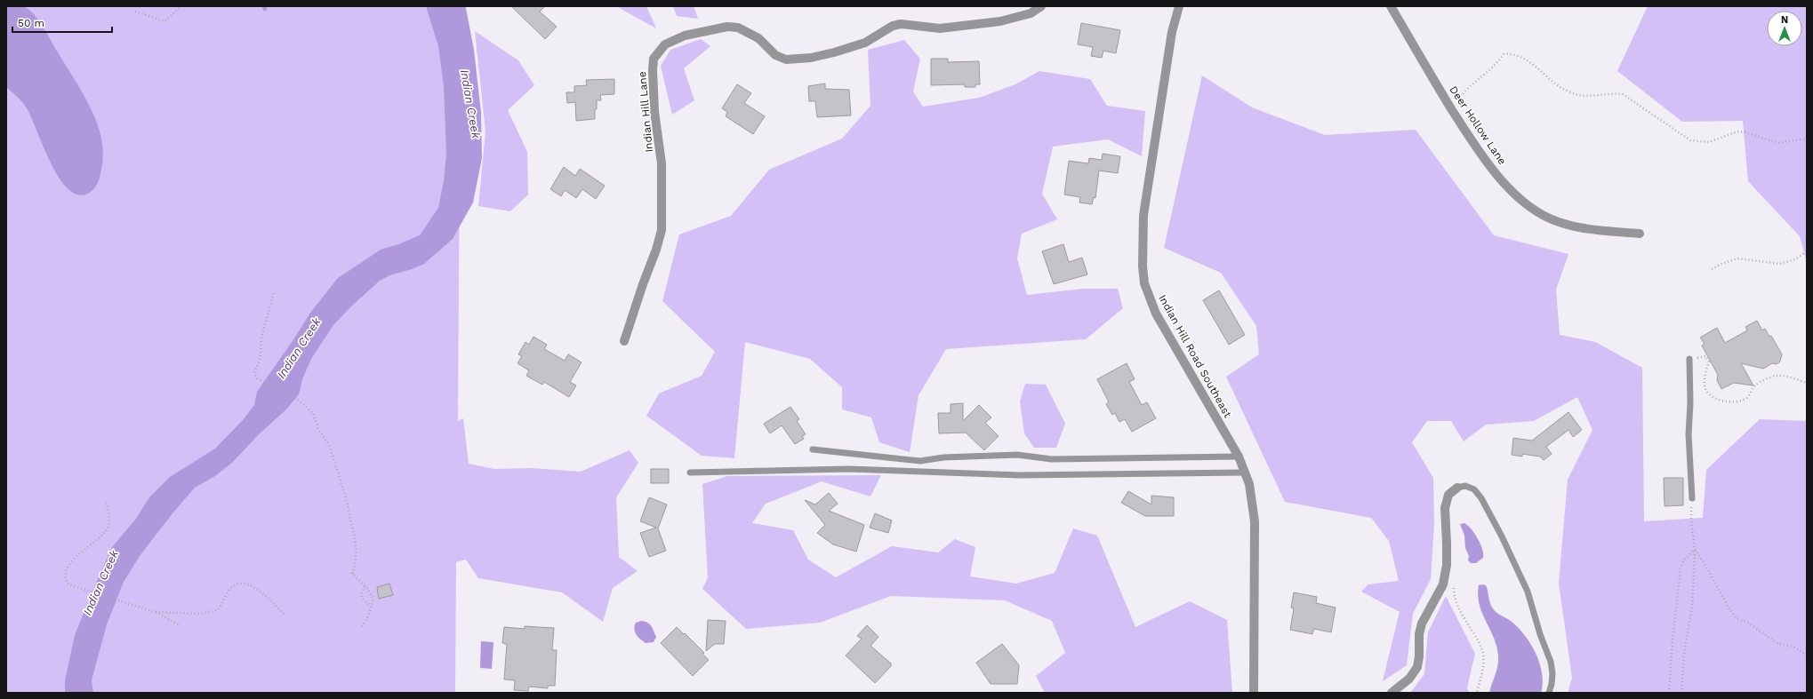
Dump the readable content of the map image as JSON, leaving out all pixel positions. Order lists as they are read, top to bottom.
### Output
{
  "streets": {
    "street": ["Indian Hill Lane", "Deer Hollow Lane", "Indian Hill Road Southeast"]
  },
  "water": ["Indian Creek"],
  "scale_bar": "50 m",
  "north": "top"
}
